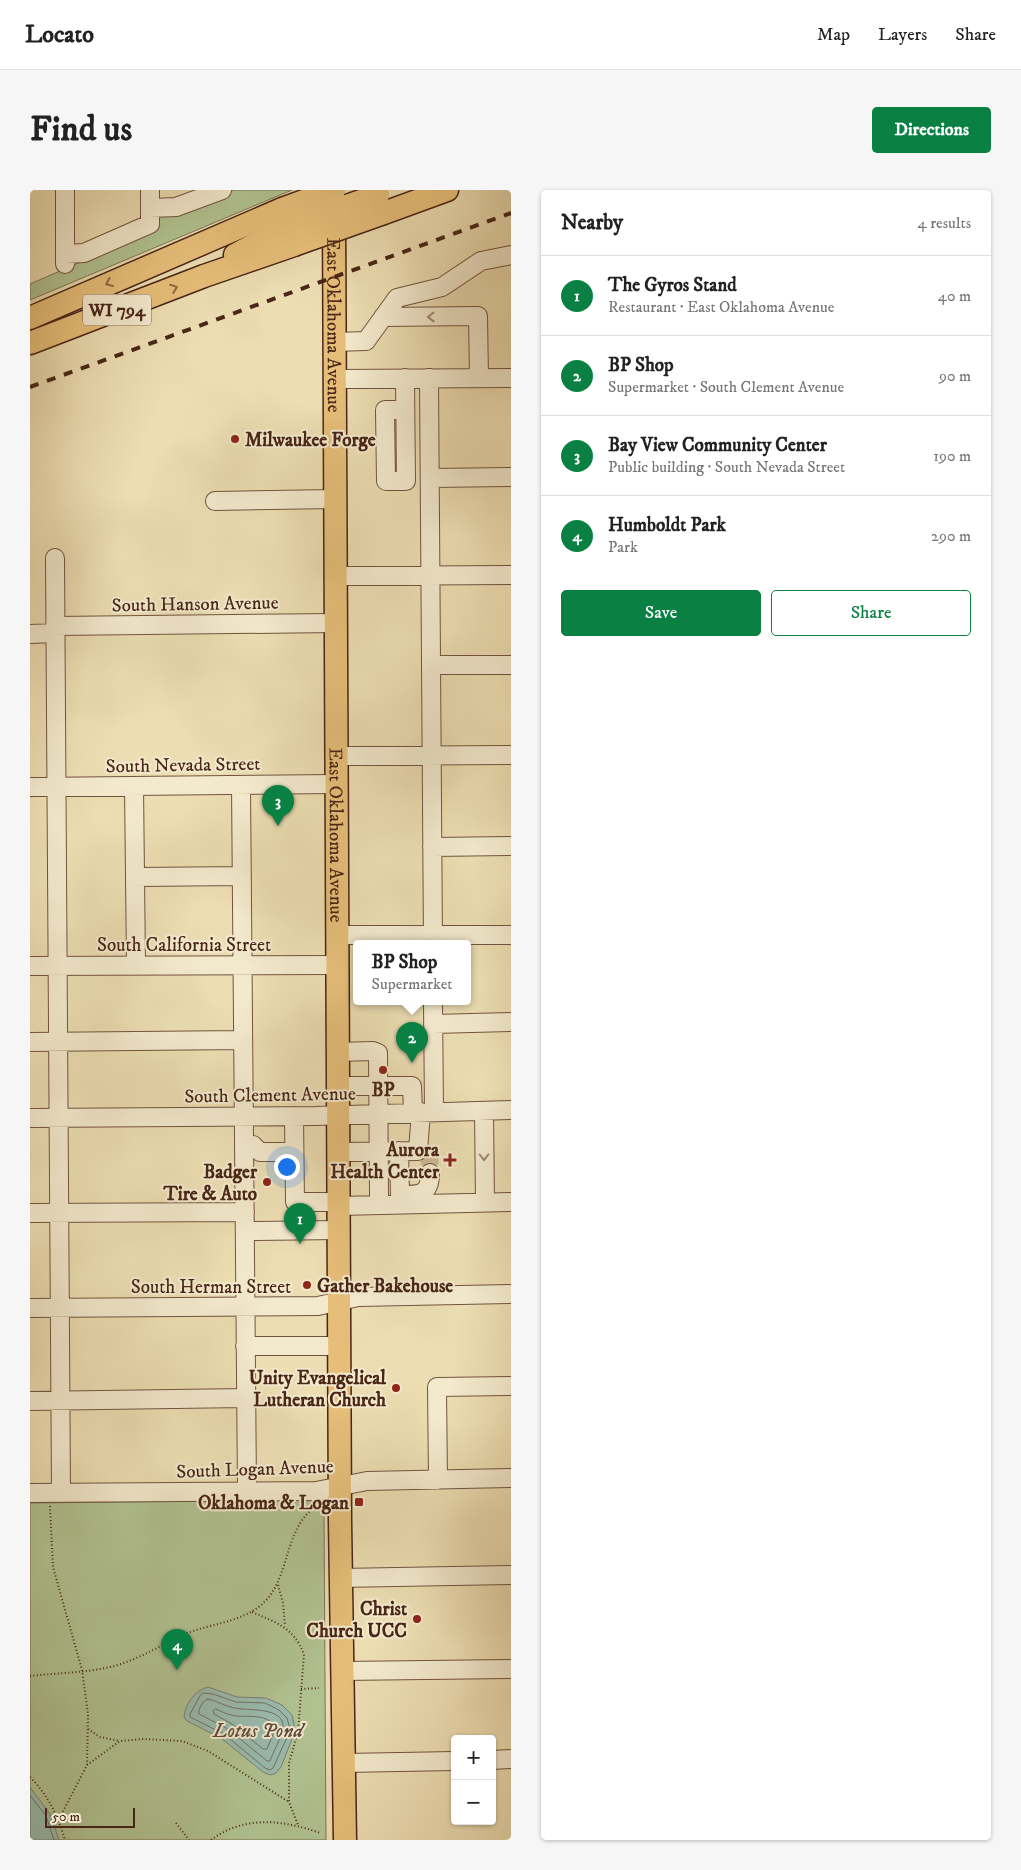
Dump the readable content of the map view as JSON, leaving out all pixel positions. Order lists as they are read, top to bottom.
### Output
{
  "streets": {
    "main road": ["WI 794", "East Oklahoma Avenue"],
    "street": [
      "South Hanson Avenue",
      "South Nevada Street",
      "South California Street",
      "South Clement Avenue",
      "South Herman Street",
      "South Logan Avenue"
    ]
  },
  "crossings": [
    ["WI 794", "East Oklahoma Avenue"],
    ["East Oklahoma Avenue", "South Hanson Avenue"],
    ["East Oklahoma Avenue", "South Nevada Street"],
    ["East Oklahoma Avenue", "South California Street"],
    ["East Oklahoma Avenue", "South Clement Avenue"],
    ["East Oklahoma Avenue", "South Herman Street"],
    ["East Oklahoma Avenue", "South Logan Avenue"]
  ],
  "water": ["Lotus Pond"],
  "places": {
    "other": [
      "Milwaukee Forge",
      "BP",
      "Badger Tire & Auto",
      "Gather Bakehouse",
      "Unity Evangelical Lutheran Church",
      "Christ Church UCC"
    ],
    "health": ["Aurora Health Center"],
    "transit": ["Oklahoma & Logan"]
  },
  "scale_bar": "50 m",
  "page": {
    "header": "Locato",
    "nav": ["Map", "Layers", "Share"],
    "buttons": [
      "Directions",
      ["Save", "Share"]
    ],
    "title": "Find us",
    "heading": ["Nearby", "4 results"],
    "list": [
      {
        "mark": "1",
        "name": "The Gyros Stand",
        "note": "Restaurant · East Oklahoma Avenue",
        "value": "40 m"
      },
      {
        "mark": "2",
        "name": "BP Shop",
        "note": "Supermarket · South Clement Avenue",
        "value": "90 m"
      },
      {
        "mark": "3",
        "name": "Bay View Community Center",
        "note": "Public building · South Nevada Street",
        "value": "190 m"
      },
      {
        "mark": "4",
        "name": "Humboldt Park",
        "note": "Park",
        "value": "290 m"
      }
    ],
    "pins": [
      "3",
      "2",
      "1",
      "4"
    ],
    "popup": ["BP Shop", "Supermarket"],
    "map_buttons": ["+", "−"],
    "scale": "50 m"
  }
}
